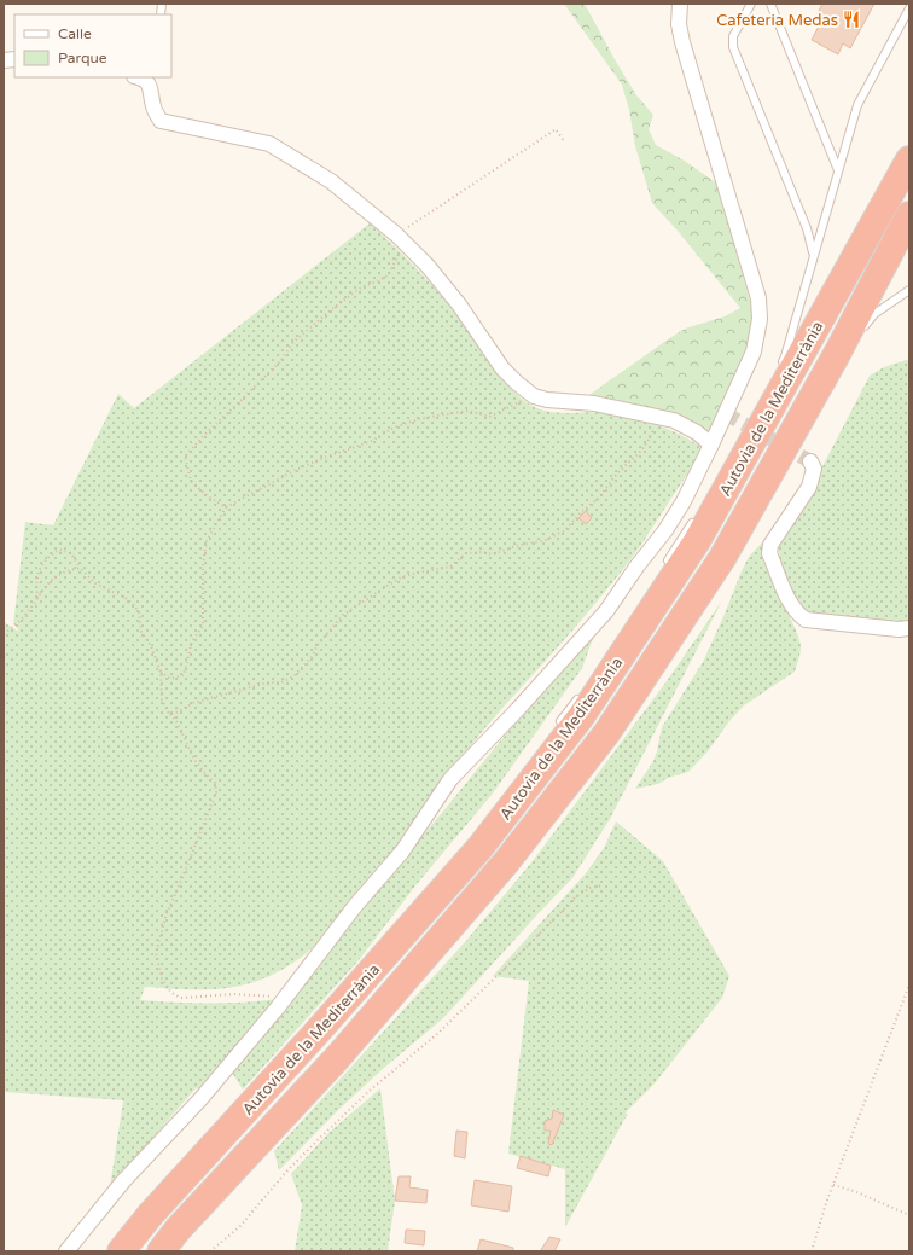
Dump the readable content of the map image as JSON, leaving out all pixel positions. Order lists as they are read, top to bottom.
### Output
{
  "streets": {
    "highway": ["Autovia de la Mediterrània"]
  },
  "places": {
    "restaurant": ["Cafeteria Medas"]
  },
  "legend": ["Calle", "Parque"]
}
